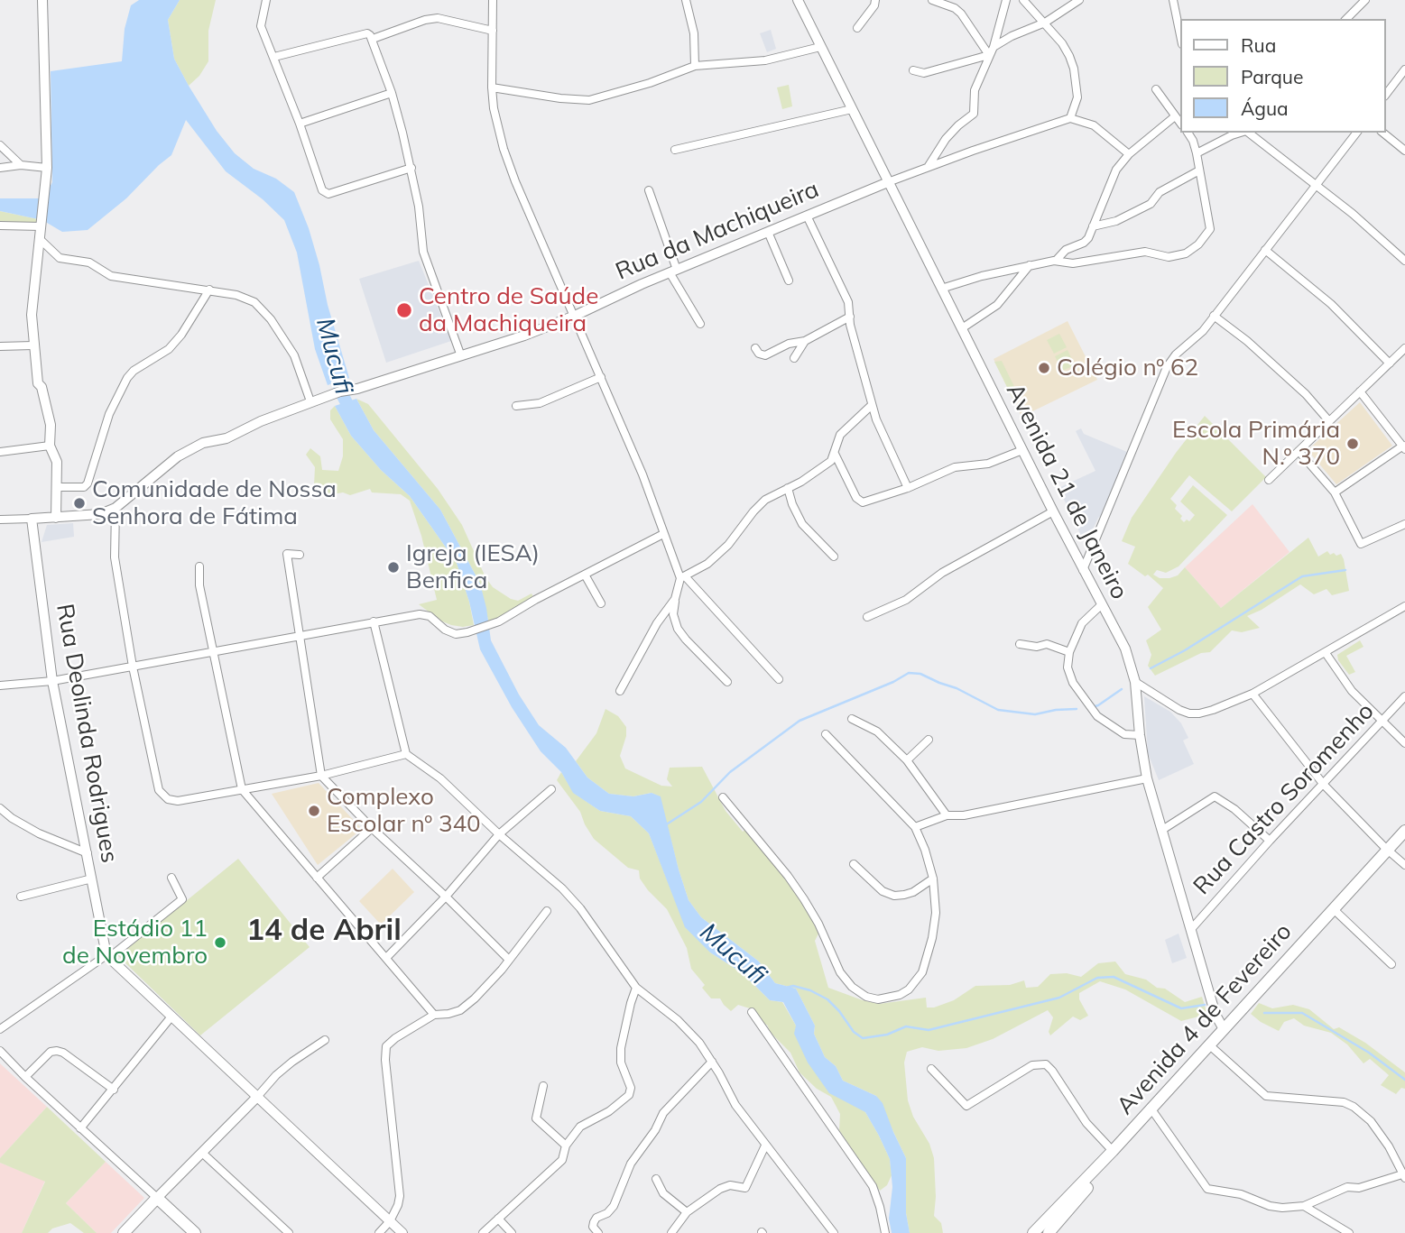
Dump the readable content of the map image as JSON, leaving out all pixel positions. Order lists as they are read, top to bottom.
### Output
{
  "streets": {
    "main road": ["Avenida 4 de Fevereiro"],
    "street": [
      "Rua da Machiqueira",
      "Avenida 21 de Janeiro",
      "Rua Deolinda Rodrigues",
      "Rua Castro Soromenho"
    ]
  },
  "crossings": [
    ["Rua da Machiqueira", "Avenida 21 de Janeiro"],
    ["Rua da Machiqueira", "Rua Deolinda Rodrigues"],
    ["Avenida 21 de Janeiro", "Rua Castro Soromenho"],
    ["Avenida 21 de Janeiro", "Avenida 4 de Fevereiro"]
  ],
  "districts": ["14 de Abril"],
  "water": ["Mucufi"],
  "places": [
    "Centro de Saúde da Machiqueira",
    "Colégio nº 62",
    "Escola Primária N.º 370",
    "Comunidade de Nossa Senhora de Fátima",
    "Igreja (IESA) Benfica",
    "Complexo Escolar nº 340",
    "Estádio 11 de Novembro"
  ],
  "legend": ["Rua", "Parque", "Água"]
}
